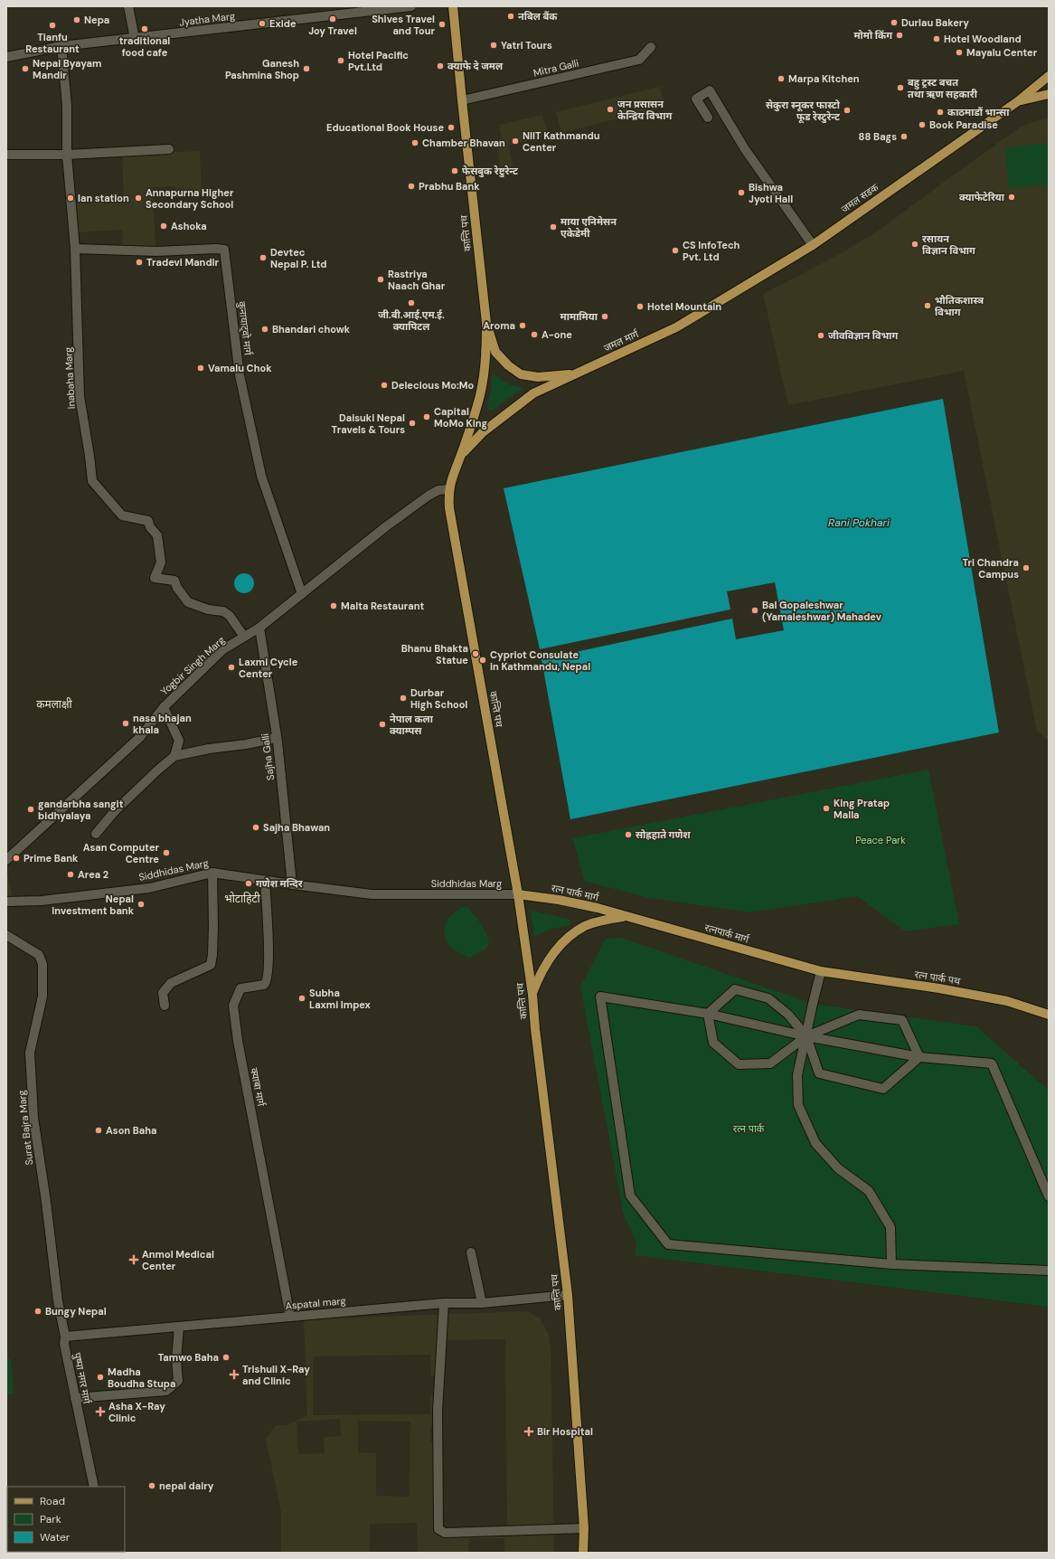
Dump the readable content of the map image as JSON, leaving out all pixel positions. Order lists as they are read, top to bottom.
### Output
{
  "streets": {
    "main road": [
      "जमल सडक",
      "कान्ति पथ",
      "जमल मार्ग",
      "रत्न पार्क मार्ग",
      "रत्नपार्क मार्ग",
      "रत्न पार्क पथ"
    ],
    "street": [
      "Jyatha Marg",
      "Mitra Galli",
      "कुनायाट्वो मार्ग",
      "Inabaha Marg",
      "Yogbir Singh Marg",
      "Sajha Galli",
      "Siddhidas Marg",
      "क्याबा मार्ग",
      "Surat Bajra Marg",
      "Aspatal marg",
      "पुष्पा नगर मार्ग"
    ]
  },
  "crossings": [
    ["Jyatha Marg", "Inabaha Marg"],
    ["Mitra Galli", "कान्ति पथ"],
    ["जमल सडक", "जमल मार्ग"],
    ["कान्ति पथ", "जमल मार्ग"],
    ["कान्ति पथ", "Yogbir Singh Marg"],
    ["कान्ति पथ", "Siddhidas Marg"],
    ["कान्ति पथ", "रत्न पार्क मार्ग"],
    ["कान्ति पथ", "Aspatal marg"],
    ["कुनायाट्वो मार्ग", "Inabaha Marg"],
    ["कुनायाट्वो मार्ग", "Yogbir Singh Marg"],
    ["Inabaha Marg", "Yogbir Singh Marg"],
    ["Yogbir Singh Marg", "Sajha Galli"],
    ["Sajha Galli", "Siddhidas Marg"],
    ["Siddhidas Marg", "रत्न पार्क मार्ग"],
    ["Siddhidas Marg", "क्याबा मार्ग"],
    ["रत्न पार्क मार्ग", "रत्नपार्क मार्ग"],
    ["रत्नपार्क मार्ग", "रत्न पार्क पथ"],
    ["क्याबा मार्ग", "Aspatal marg"],
    ["Surat Bajra Marg", "Aspatal marg"],
    ["Surat Bajra Marg", "पुष्पा नगर मार्ग"],
    ["Aspatal marg", "पुष्पा नगर मार्ग"]
  ],
  "districts": ["कमलाक्षी", "भोटाहिटी"],
  "water": ["Rani Pokhari"],
  "parks": ["Peace Park", "रत्न पार्क"],
  "places": {
    "other": [
      "नबिल बैंक",
      "Joy Travel",
      "Nepa",
      "Durlau Bakery",
      "Exide",
      "Shives Travel and Tour",
      "Tianfu Restaurant",
      "traditional food cafe",
      "मोमो किंग",
      "Hotel Woodland",
      "Yatri Tours",
      "Mayalu Center",
      "Hotel Pacific Pvt.Ltd",
      "क्याफे दे जमल",
      "Nepal Byayam Mandir",
      "Ganesh Pashmina Shop",
      "Marpa Kitchen",
      "बहु ट्रस्ट बचत तथा ऋण सहकारी",
      "जन प्रसासन केन्द्रिय विभाग",
      "सेकुरा स्नूकर फास्टो फूड रेस्टुरेन्ट",
      "काठमाडौं भान्सा",
      "Book Paradise",
      "Educational Book House",
      "88 Bags",
      "NIIT Kathmandu Center",
      "Chamber Bhavan",
      "फेसबुक रेष्टुरेन्ट",
      "Prabhu Bank",
      "Bishwa Jyoti Hall",
      "क्याफेटेरिया",
      "lan station",
      "Annapurna Higher Secondary School",
      "Ashoka",
      "माया एनिमेसन एकेडेमी",
      "रसायन विज्ञान विभाग",
      "CS InfoTech Pvt. Ltd",
      "Devtec Nepal P. Ltd",
      "Tradevi Mandir",
      "Rastriya Naach Ghar",
      "जी.बी.आई.एम.ई. क्यापिटल",
      "भौतिकशास्त्र विभाग",
      "Hotel Mountain",
      "मामामिया",
      "Aroma",
      "Bhandari chowk",
      "A-one",
      "जीवविज्ञान विभाग",
      "Vamalu Chok",
      "Delecious Mo:Mo",
      "Capital MoMo King",
      "Daisuki Nepal Travels & Tours",
      "Tri Chandra Campus",
      "Malta Restaurant",
      "Bal Gopaleshwar (Yamaleshwar) Mahadev",
      "Bhanu Bhakta Statue",
      "Cypriot Consulate in Kathmandu, Nepal",
      "Laxmi Cycle Center",
      "Durbar High School",
      "nasa bhajan khala",
      "नेपाल कला क्याम्पस",
      "King Pratap Malla",
      "gandarbha sangit bidhyalaya",
      "Sajha Bhawan",
      "सोह्रहाते गणेश",
      "Asan Computer Centre",
      "Prime Bank",
      "Area 2",
      "गणेश मन्दिर",
      "Nepal investment bank",
      "Subha Laxmi Impex",
      "Ason Baha",
      "Bungy Nepal",
      "Tamwo Baha",
      "Madha Boudha Stupa",
      "nepal dairy"
    ],
    "health": [
      "Anmol Medical Center",
      "Trishuli X-Ray and Clinic",
      "Asha X-Ray Clinic",
      "Bir Hospital"
    ]
  },
  "legend": ["Road", "Park", "Water"]
}
